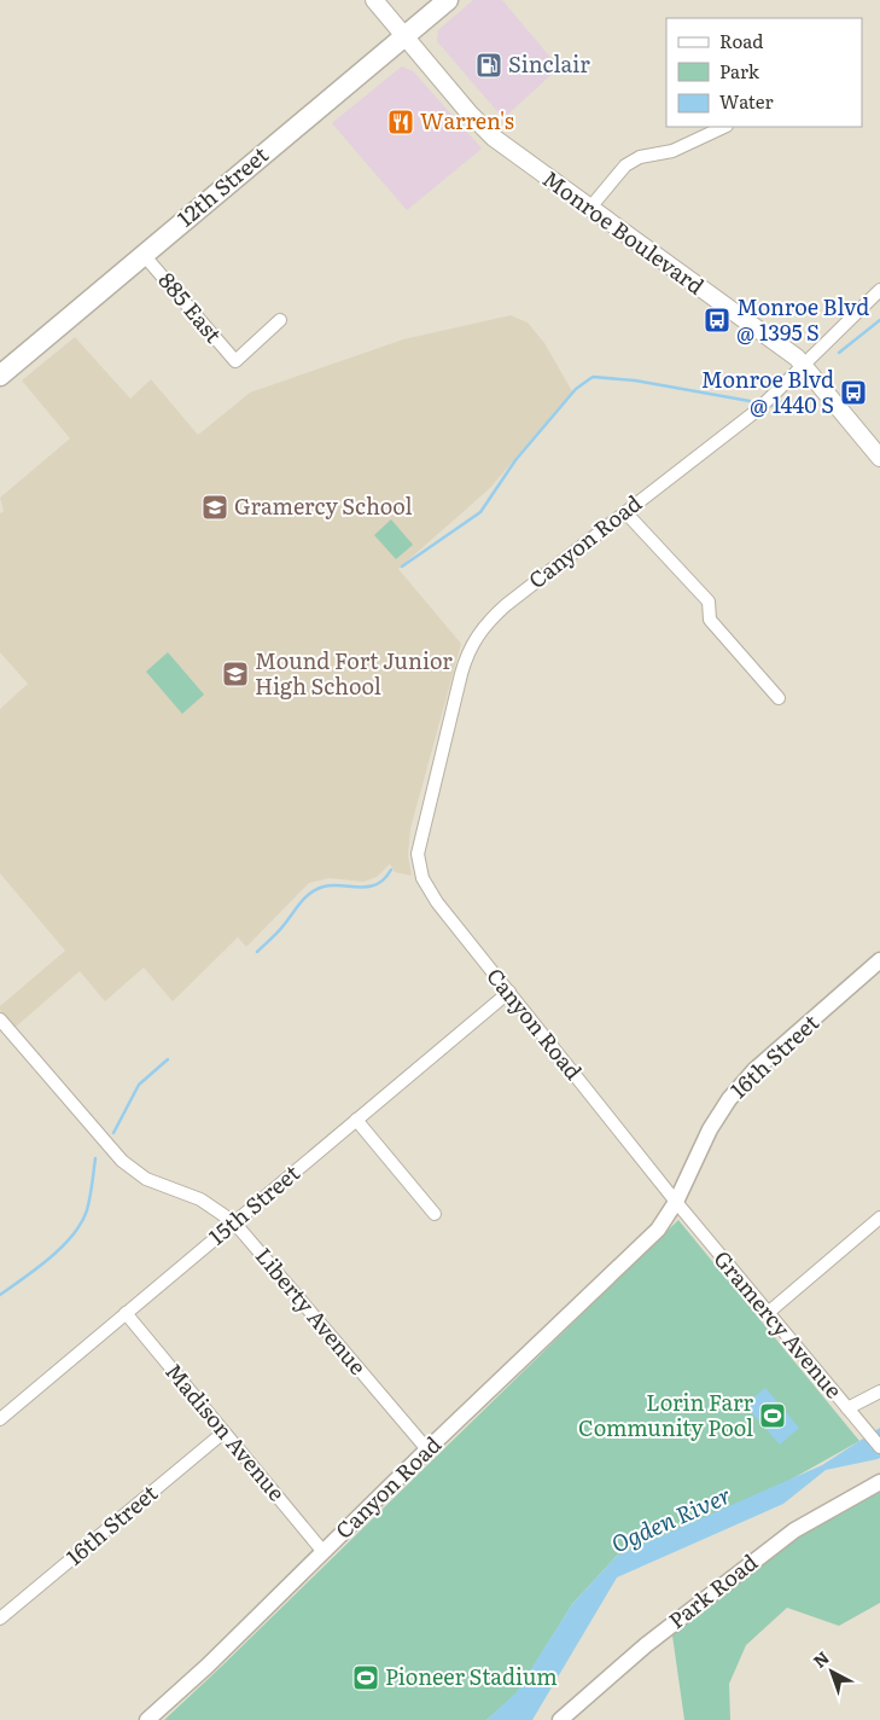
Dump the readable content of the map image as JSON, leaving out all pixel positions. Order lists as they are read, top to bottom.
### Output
{
  "streets": {
    "main road": ["12th Street", "Monroe Boulevard"],
    "street": [
      "885 East",
      "Canyon Road",
      "16th Street",
      "15th Street",
      "Liberty Avenue",
      "Gramercy Avenue",
      "Madison Avenue",
      "Park Road"
    ]
  },
  "crossings": [
    ["12th Street", "Monroe Boulevard"],
    ["12th Street", "885 East"],
    ["Monroe Boulevard", "Canyon Road"],
    ["Canyon Road", "16th Street"],
    ["Canyon Road", "15th Street"],
    ["Canyon Road", "Liberty Avenue"],
    ["Canyon Road", "Gramercy Avenue"],
    ["Canyon Road", "Madison Avenue"],
    ["16th Street", "Gramercy Avenue"],
    ["16th Street", "Madison Avenue"],
    ["15th Street", "Liberty Avenue"],
    ["15th Street", "Madison Avenue"]
  ],
  "water": ["Ogden River"],
  "places": {
    "fuel station": ["Sinclair"],
    "restaurant": ["Warren's"],
    "bus stop": ["Monroe Blvd @ 1395 S", "Monroe Blvd @ 1440 S"],
    "school or university": ["Gramercy School", "Mound Fort Junior High School"],
    "sports": ["Lorin Farr Community Pool", "Pioneer Stadium"]
  },
  "legend": ["Road", "Park", "Water"],
  "north": "top left"
}
